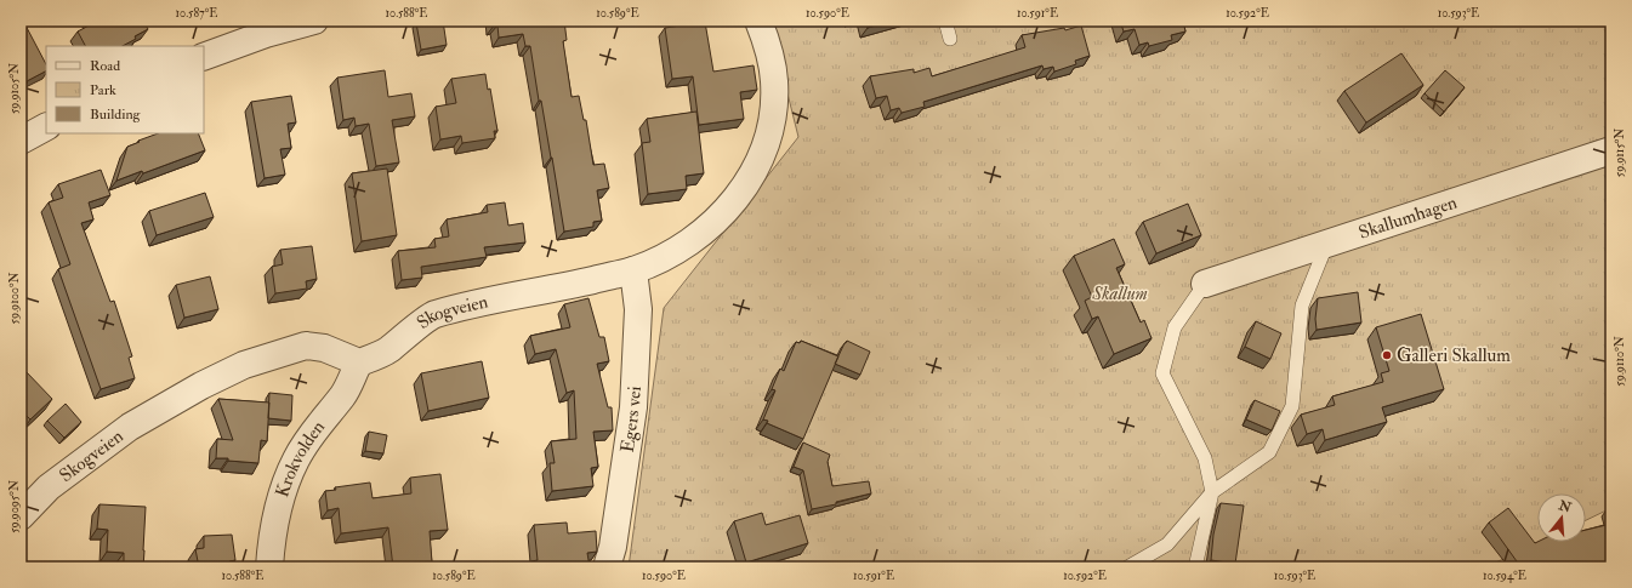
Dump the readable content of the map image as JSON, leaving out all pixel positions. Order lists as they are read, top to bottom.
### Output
{
  "streets": {
    "street": [
      "Skallumhagen",
      "Skogveien",
      "Egers vei",
      "Krokvolden"
    ]
  },
  "crossings": [
    ["Skogveien", "Egers vei"],
    ["Skogveien", "Krokvolden"]
  ],
  "parks": ["Skallum"],
  "places": ["Galleri Skallum"],
  "legend": ["Road", "Park", "Building"],
  "north": "top",
  "coordinates": [
    "10.587°E",
    "10.588°E",
    "10.589°E",
    "10.590°E",
    "10.591°E",
    "10.592°E",
    "10.593°E",
    "59.9105°N",
    "59.9115°N",
    "59.9100°N",
    "59.9110°N",
    "59.9095°N",
    "10.594°E"
  ]
}
